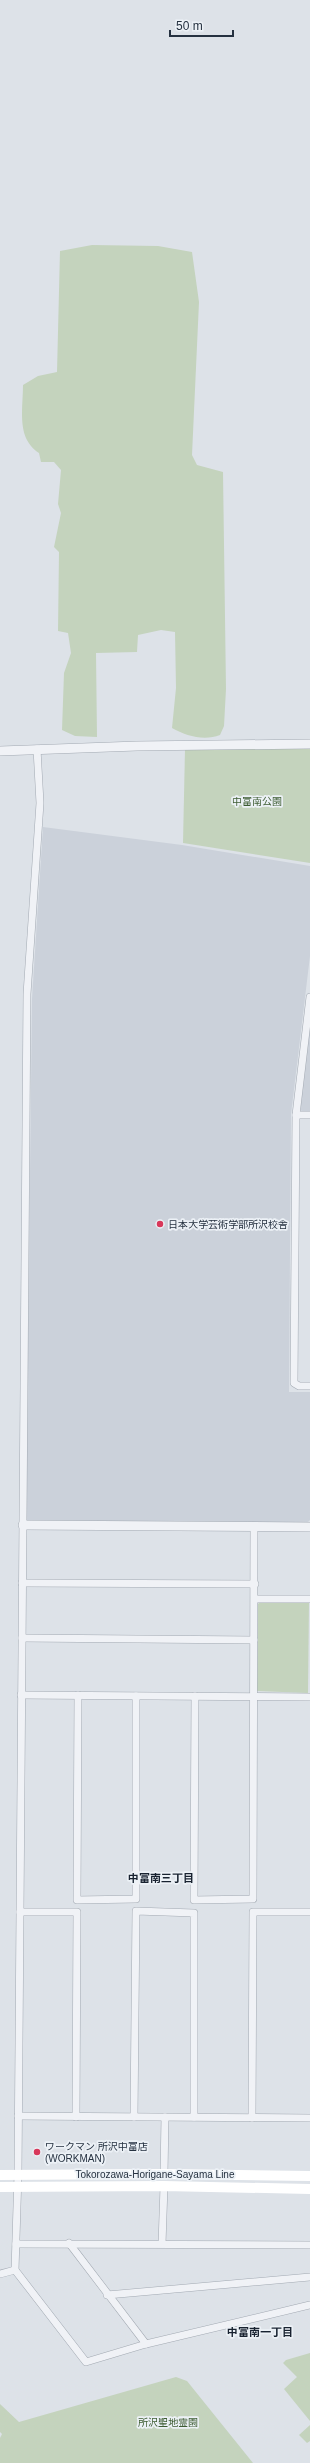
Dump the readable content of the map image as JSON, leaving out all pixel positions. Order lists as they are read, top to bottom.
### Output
{
  "streets": {
    "main road": ["Tokorozawa-Horigane-Sayama Line"]
  },
  "districts": ["中富南三丁目", "中富南一丁目"],
  "parks": ["中富南公園", "所沢聖地霊園"],
  "places": ["日本大学芸術学部所沢校舎", "ワークマン 所沢中富店 (WORKMAN)"],
  "scale_bar": "50 m"
}
